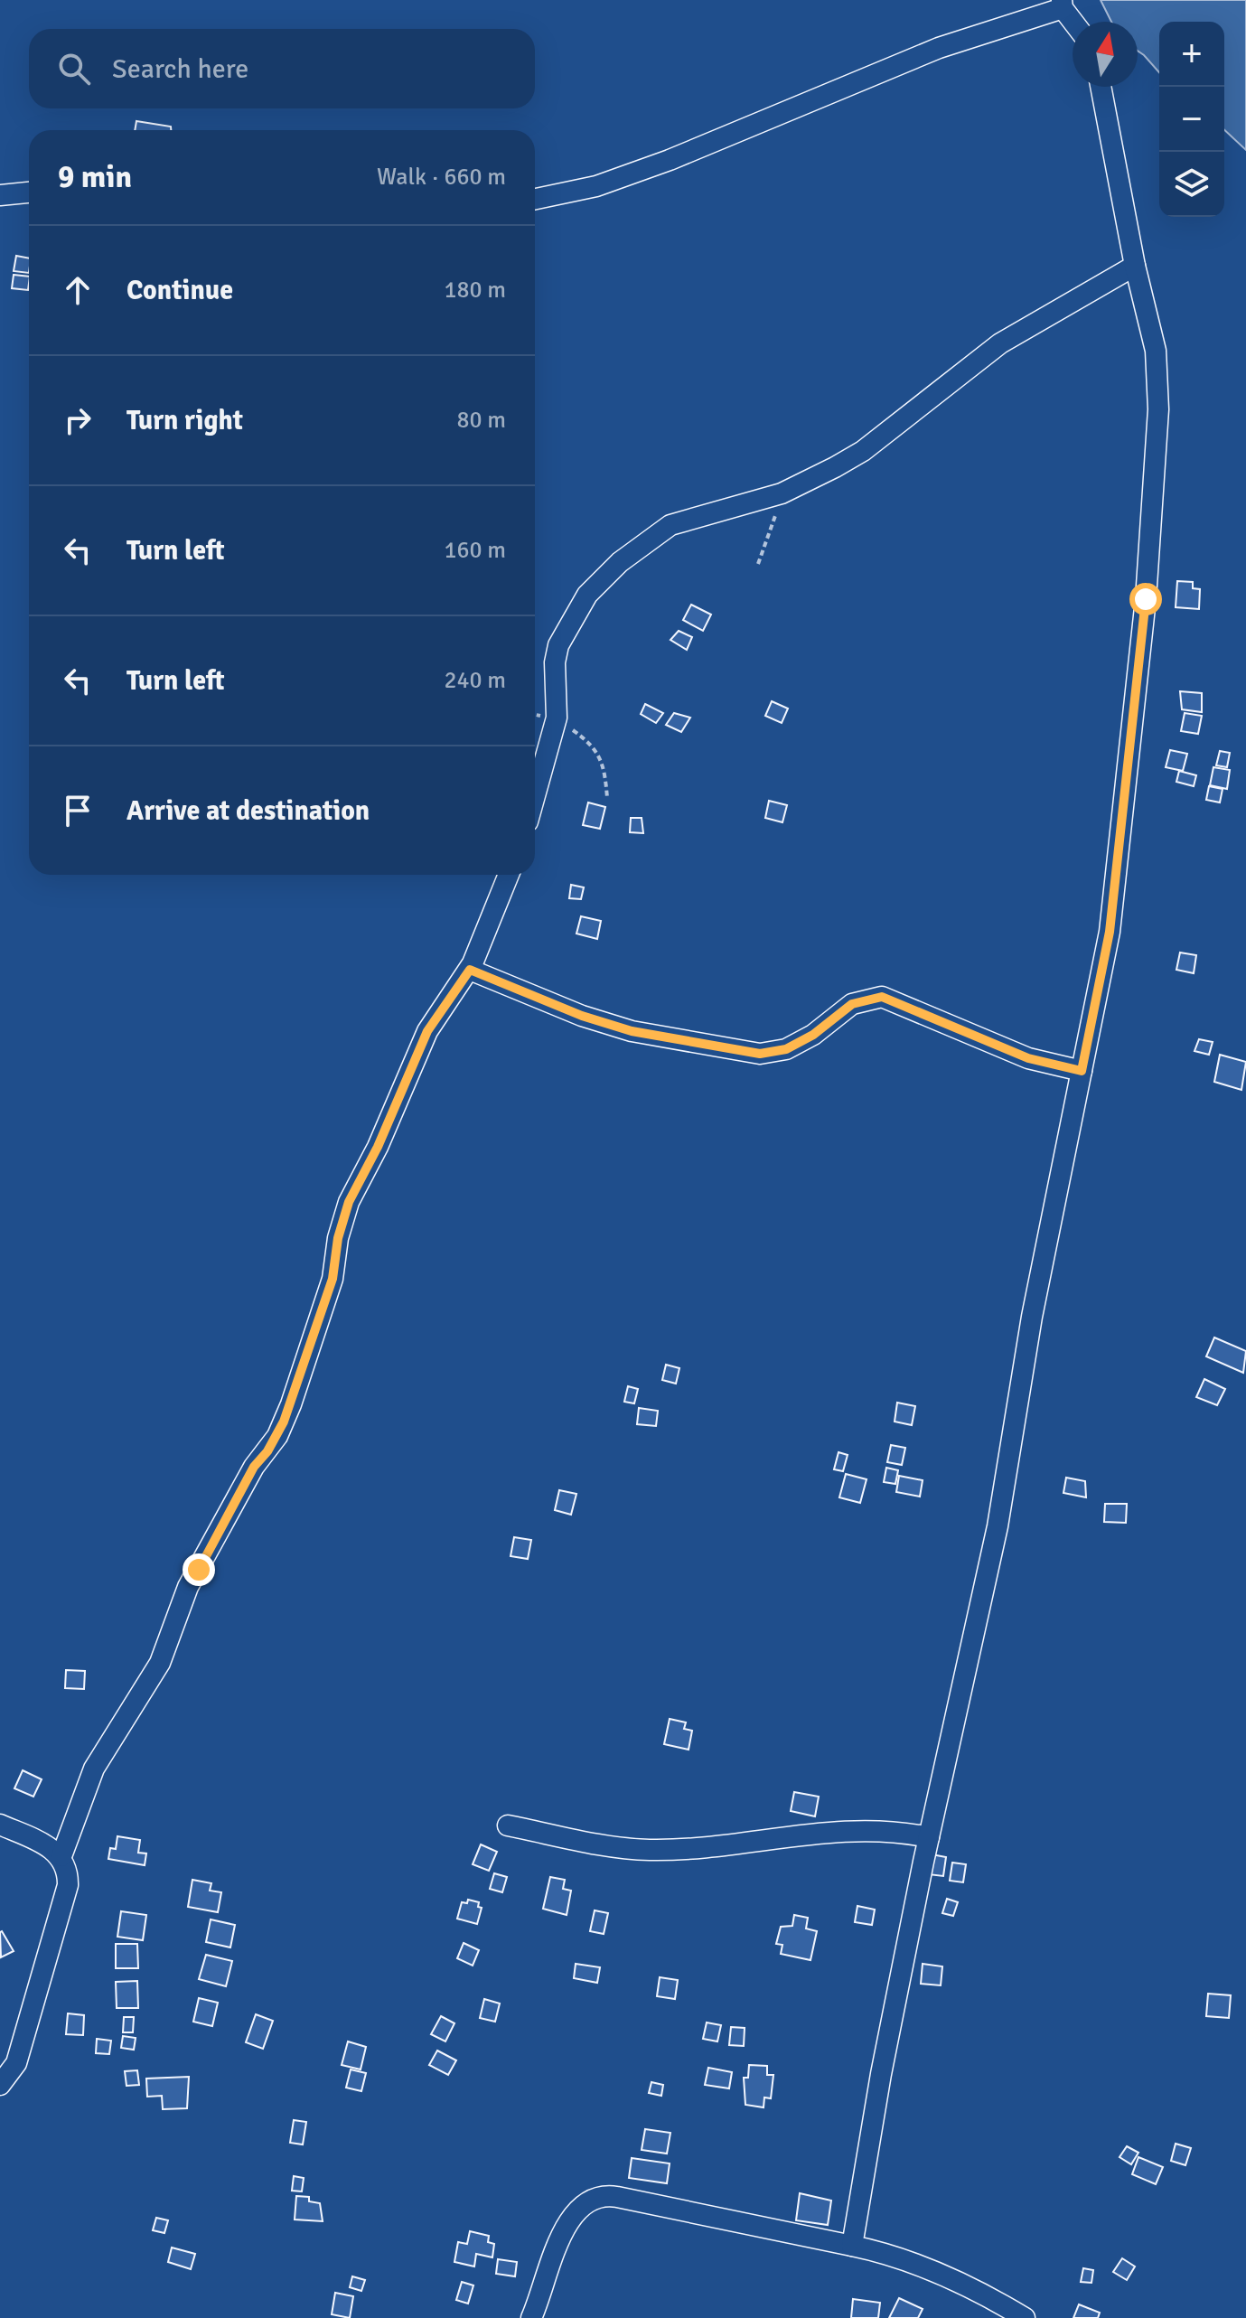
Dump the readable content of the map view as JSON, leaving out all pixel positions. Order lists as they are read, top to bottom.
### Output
{
  "north": "top",
  "page": {
    "map_buttons": ["+", "−"],
    "search": "Search here",
    "heading": ["9 min", "Walk · 660 m"],
    "list": [
      ["Continue", "180 m"],
      ["Turn right", "80 m"],
      ["Turn left", "160 m"],
      ["Turn left", "240 m"],
      "Arrive at destination"
    ]
  }
}
